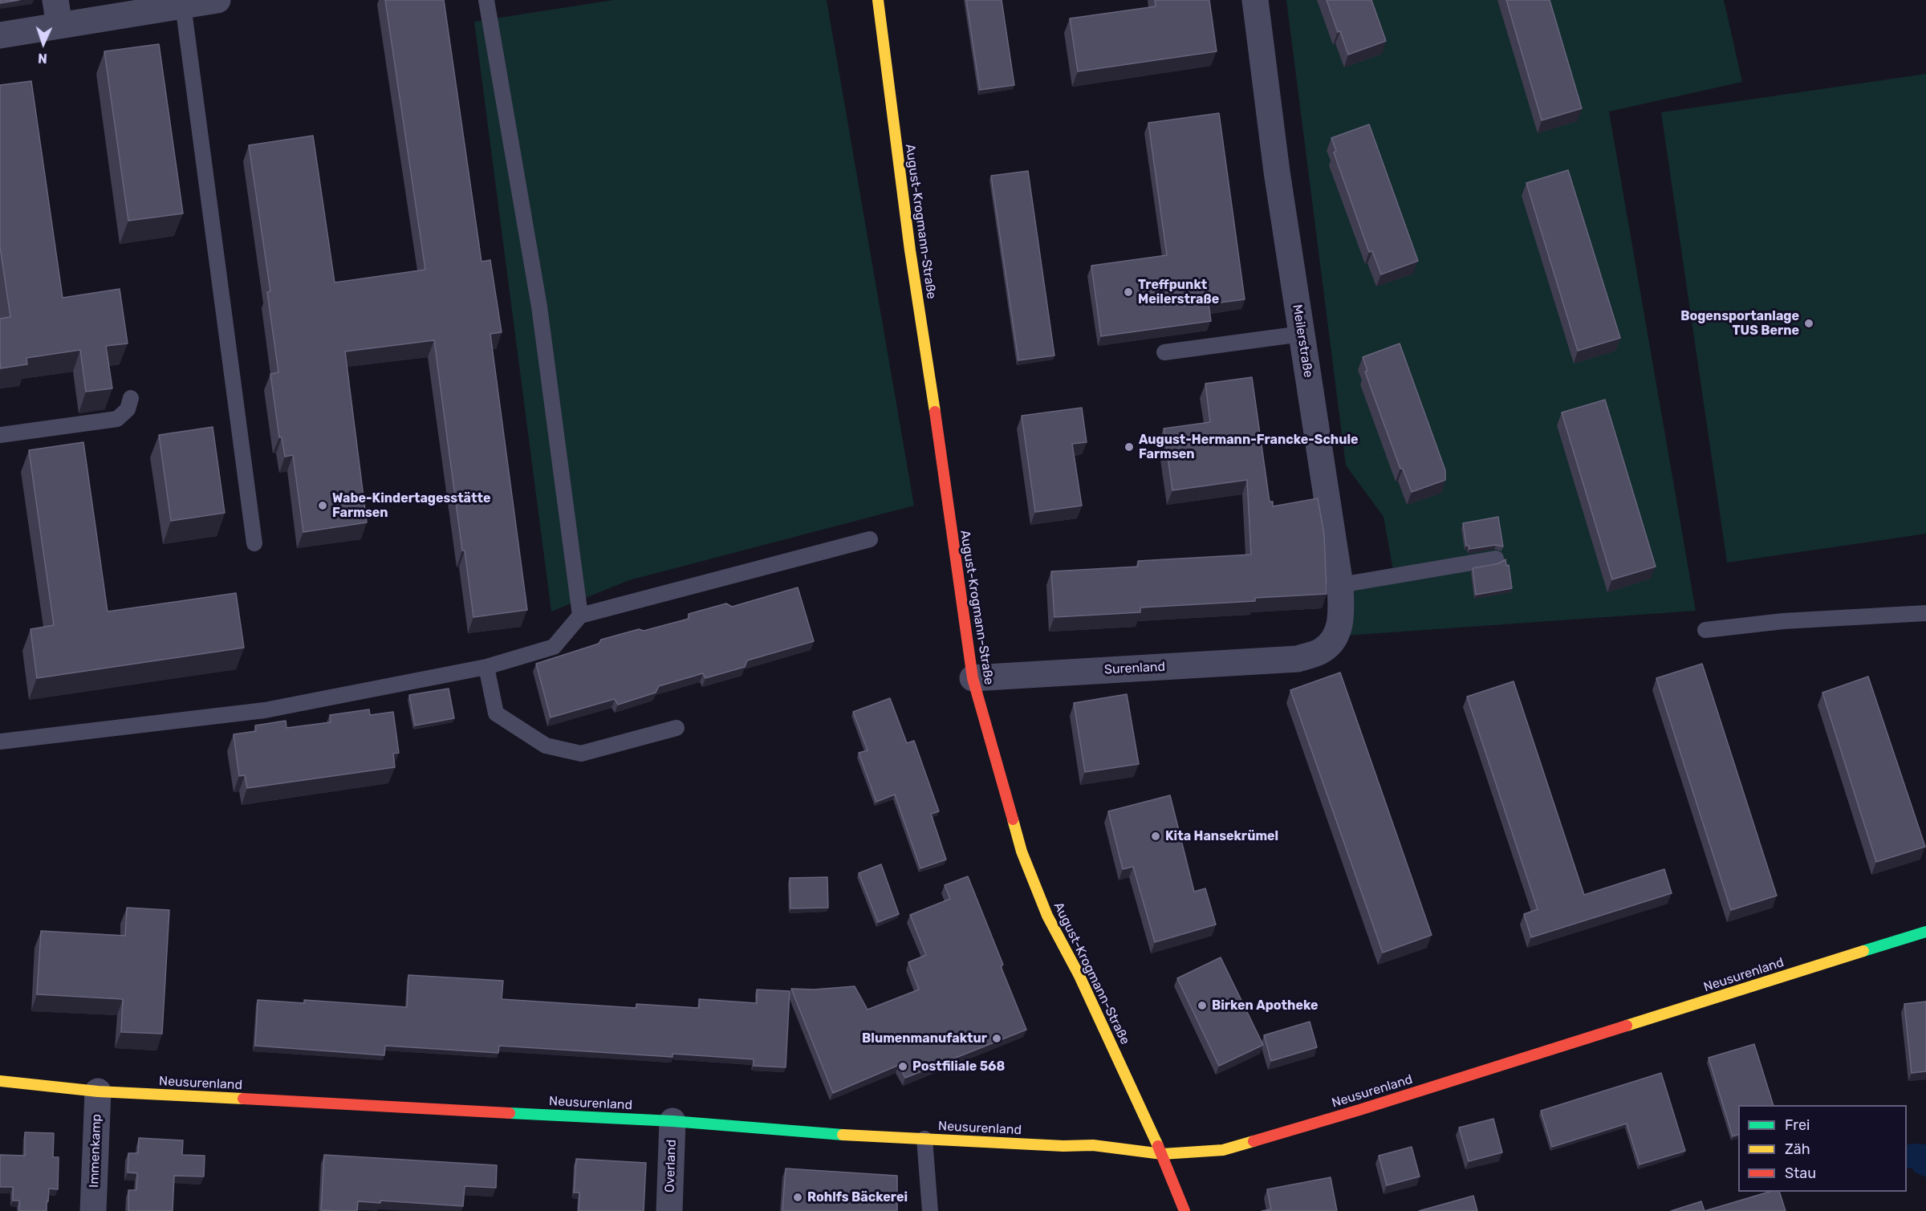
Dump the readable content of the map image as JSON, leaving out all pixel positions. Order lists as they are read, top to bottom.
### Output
{
  "streets": {
    "street": [
      "August-Krogmann-Straße",
      "Meilerstraße",
      "Surenland",
      "Neusurenland",
      "Immenkamp",
      "Overland"
    ]
  },
  "crossings": [
    ["August-Krogmann-Straße", "Surenland"],
    ["August-Krogmann-Straße", "Neusurenland"],
    ["Meilerstraße", "Surenland"],
    ["Neusurenland", "Immenkamp"],
    ["Neusurenland", "Overland"]
  ],
  "places": [
    "Treffpunkt Meilerstraße",
    "Bogensportanlage TUS Berne",
    "August-Hermann-Francke-Schule Farmsen",
    "Wabe-Kindertagesstätte Farmsen",
    "Kita Hansekrümel",
    "Birken Apotheke",
    "Blumenmanufaktur",
    "Postfiliale 568",
    "Rohlfs Bäckerei"
  ],
  "legend": ["Frei", "Zäh", "Stau"],
  "north": "bottom"
}
